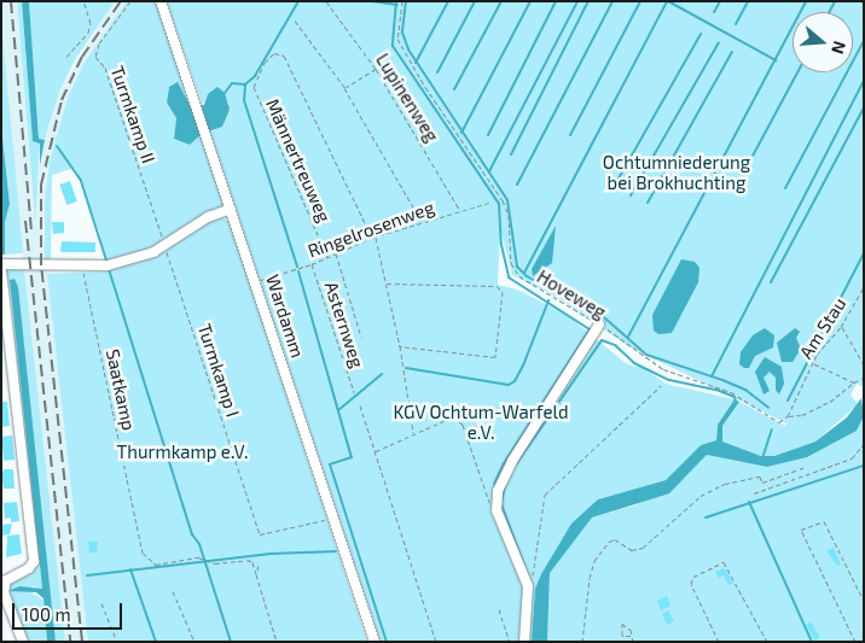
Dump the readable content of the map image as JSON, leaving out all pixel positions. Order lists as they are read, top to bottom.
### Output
{
  "streets": {
    "street": ["Wardamm"],
    "path": [
      "Lupinenweg",
      "Turmkamp II",
      "Männertreuweg",
      "Ringelrosenweg",
      "Hoveweg",
      "Asternweg",
      "Am Stau",
      "Turmkamp I",
      "Saatkamp"
    ]
  },
  "crossings": [
    ["Lupinenweg", "Ringelrosenweg"],
    ["Turmkamp II", "Turmkamp I"],
    ["Männertreuweg", "Ringelrosenweg"],
    ["Ringelrosenweg", "Wardamm"],
    ["Ringelrosenweg", "Asternweg"],
    ["Hoveweg", "Am Stau"],
    ["Wardamm", "Turmkamp I"]
  ],
  "parks": ["Ochtumniederung bei Brokhuchting", "KGV Ochtum-Warfeld e.V.", "Thurmkamp e.V."],
  "scale_bar": "100 m",
  "north": "right"
}
